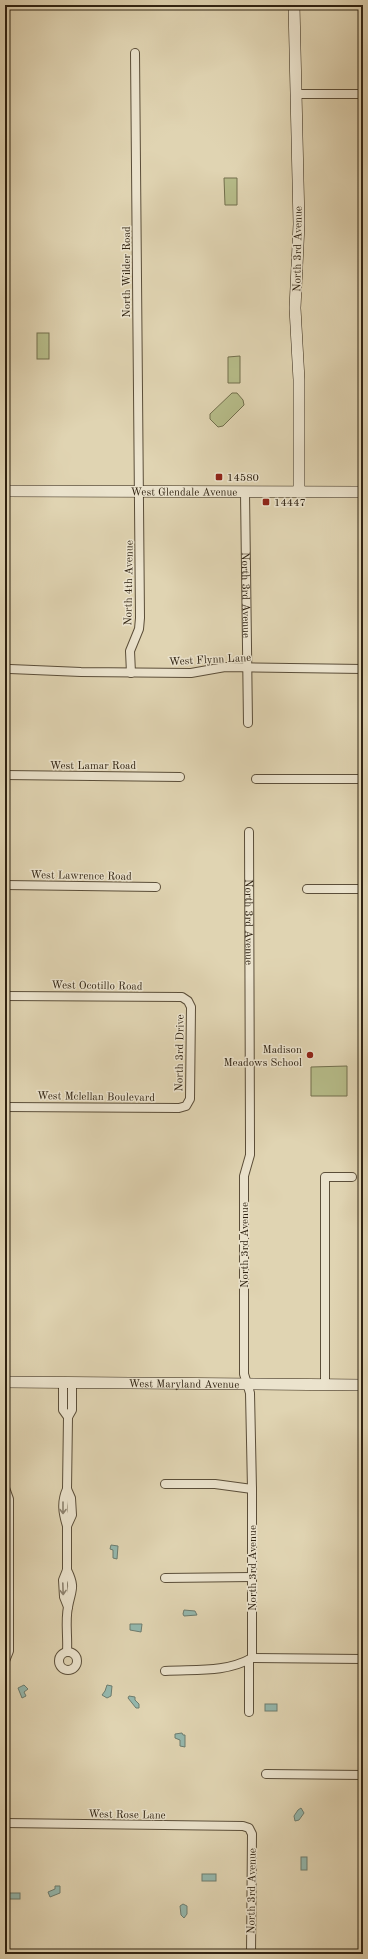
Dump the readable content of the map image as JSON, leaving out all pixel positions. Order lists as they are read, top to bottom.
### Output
{
  "streets": {
    "street": [
      "North 3rd Avenue",
      "North Wilder Road",
      "West Glendale Avenue",
      "North 4th Avenue",
      "West Flynn Lane",
      "West Lamar Road",
      "West Lawrence Road",
      "West Ocotillo Road",
      "North 3rd Drive",
      "West Mclellan Boulevard",
      "West Maryland Avenue",
      "West Rose Lane"
    ]
  },
  "crossings": [
    ["North 3rd Avenue", "West Glendale Avenue"],
    ["North 3rd Avenue", "West Flynn Lane"],
    ["North 3rd Avenue", "West Maryland Avenue"],
    ["North 3rd Avenue", "West Rose Lane"],
    ["North Wilder Road", "West Glendale Avenue"],
    ["North Wilder Road", "North 4th Avenue"],
    ["West Glendale Avenue", "North 4th Avenue"],
    ["North 4th Avenue", "West Flynn Lane"],
    ["West Ocotillo Road", "North 3rd Drive"],
    ["North 3rd Drive", "West Mclellan Boulevard"]
  ],
  "places": {
    "transit": ["14580", "14447"],
    "other": ["Madison Meadows School"]
  }
}
